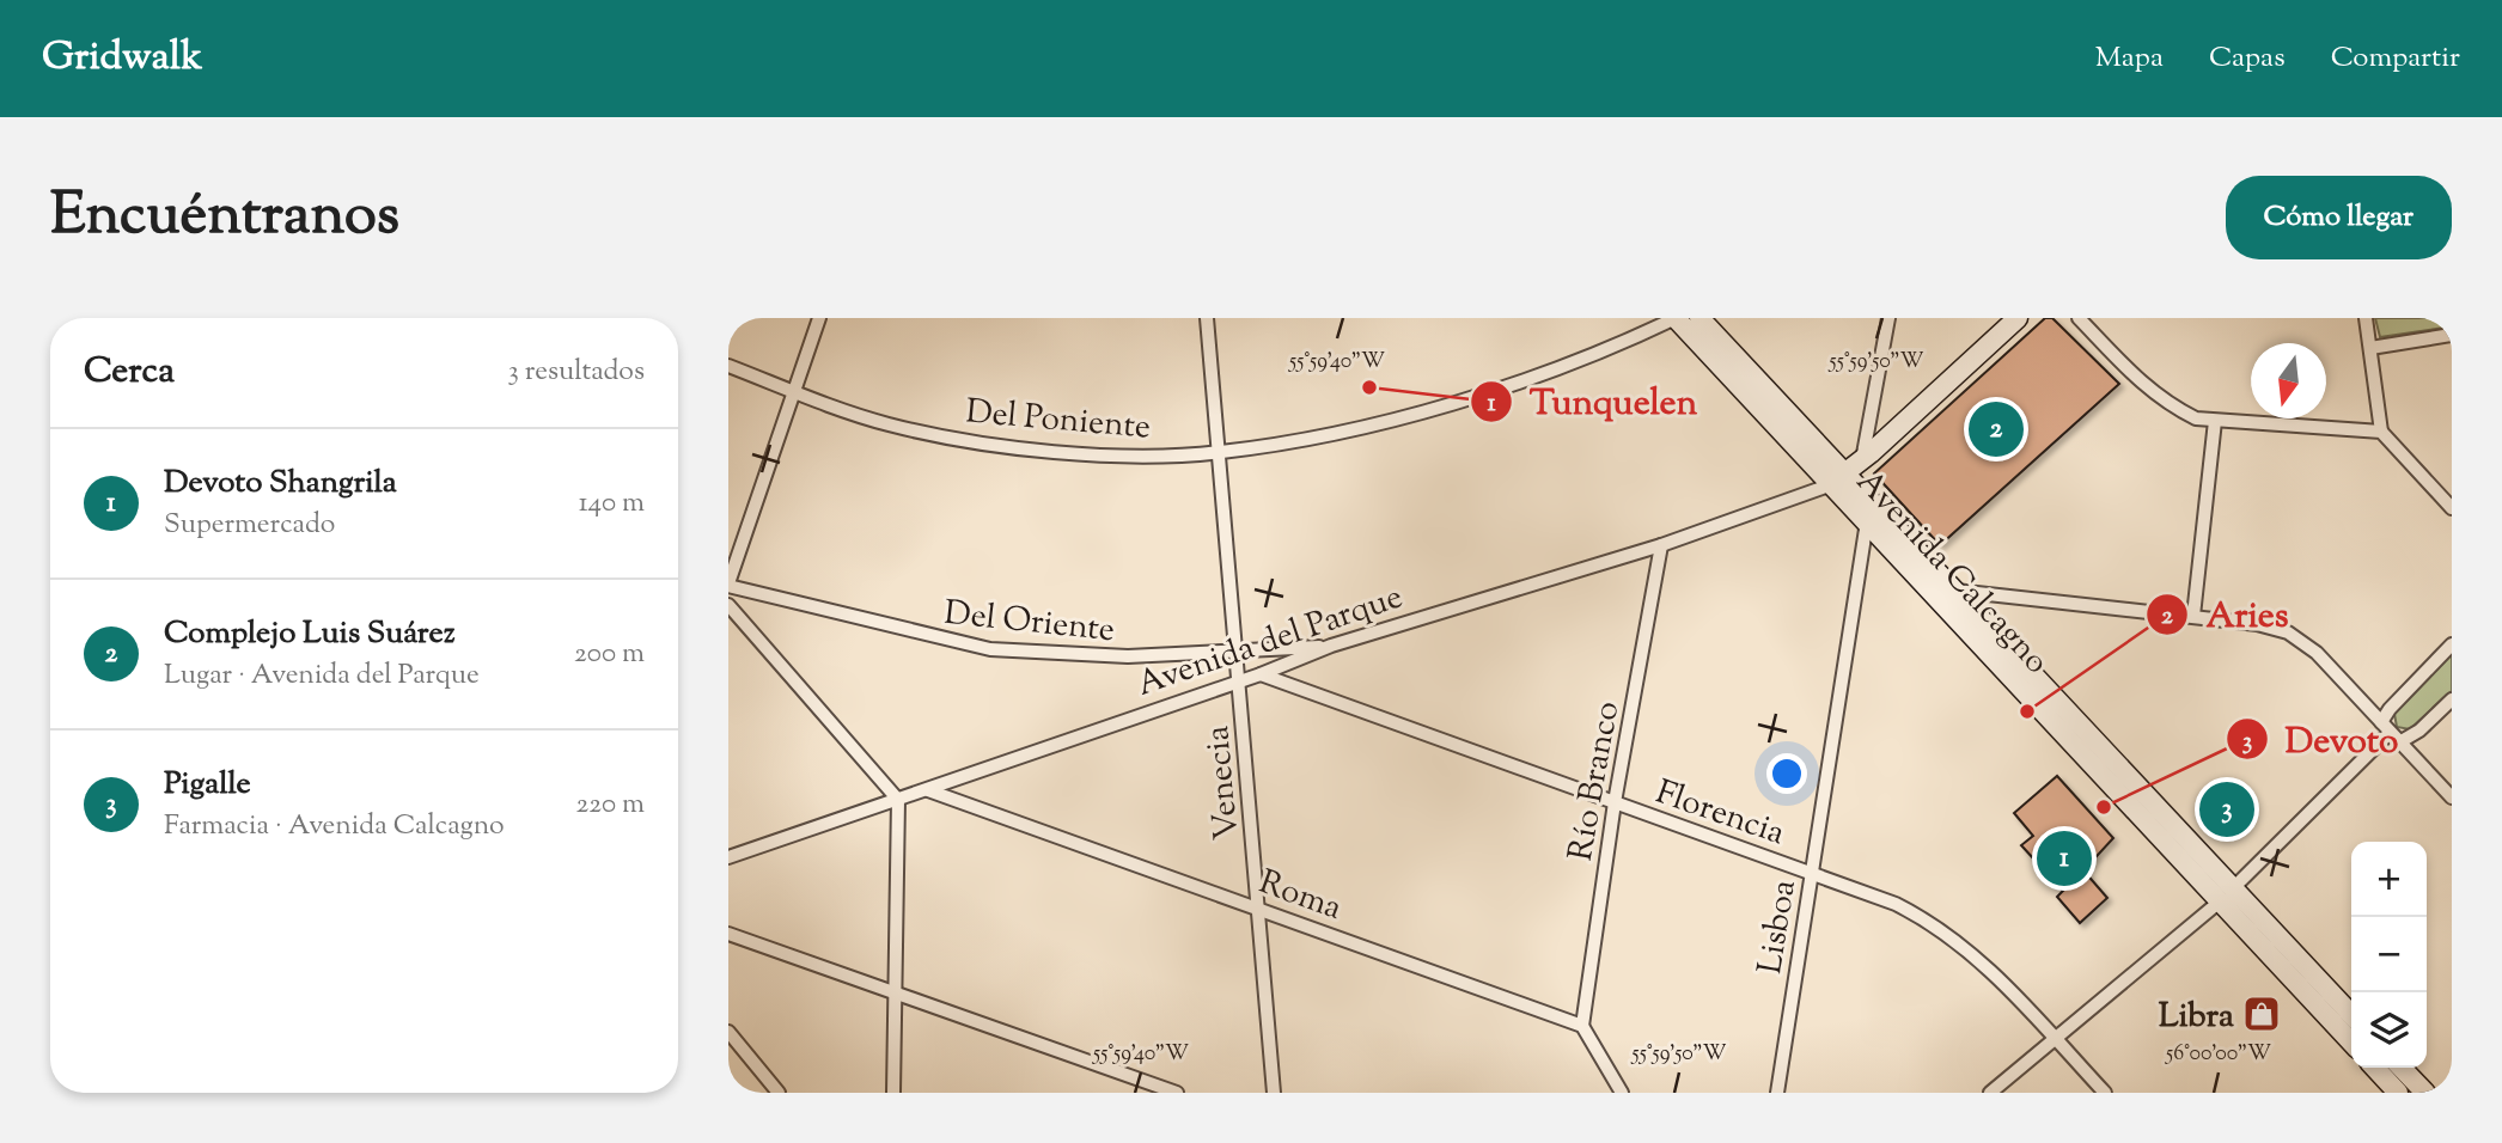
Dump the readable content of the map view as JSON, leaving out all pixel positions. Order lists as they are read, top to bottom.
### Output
{
  "streets": {
    "street": [
      "Del Poniente",
      "Avenida Calcagno",
      "Del Oriente",
      "Avenida del Parque",
      "Río Branco",
      "Venecia",
      "Florencia",
      "Roma",
      "Lisboa"
    ]
  },
  "crossings": [
    ["Del Poniente", "Avenida Calcagno"],
    ["Del Poniente", "Venecia"],
    ["Avenida Calcagno", "Avenida del Parque"],
    ["Avenida Calcagno", "Lisboa"],
    ["Del Oriente", "Avenida del Parque"],
    ["Del Oriente", "Venecia"],
    ["Avenida del Parque", "Río Branco"],
    ["Avenida del Parque", "Venecia"],
    ["Avenida del Parque", "Florencia"],
    ["Avenida del Parque", "Roma"],
    ["Río Branco", "Florencia"],
    ["Río Branco", "Roma"],
    ["Venecia", "Roma"],
    ["Florencia", "Lisboa"]
  ],
  "places": {
    "other": ["Tunquelen", "Aries", "Devoto"],
    "shop": ["Libra"]
  },
  "north": "bottom",
  "page": {
    "header": "Gridwalk",
    "nav": ["Mapa", "Capas", "Compartir"],
    "title": "Encuéntranos",
    "buttons": "Cómo llegar",
    "heading": ["Cerca", "3 resultados"],
    "pins": ["2", "3", "1"],
    "list": [
      {
        "mark": "1",
        "name": "Devoto Shangrila",
        "note": "Supermercado",
        "value": "140 m"
      },
      {
        "mark": "2",
        "name": "Complejo Luis Suárez",
        "note": "Lugar · Avenida del Parque",
        "value": "200 m"
      },
      {
        "mark": "3",
        "name": "Pigalle",
        "note": "Farmacia · Avenida Calcagno",
        "value": "220 m"
      }
    ],
    "map_buttons": ["+", "−"]
  },
  "coordinates": ["55°59'40\"W", "55°59'50\"W", "56°00'00\"W"]
}
